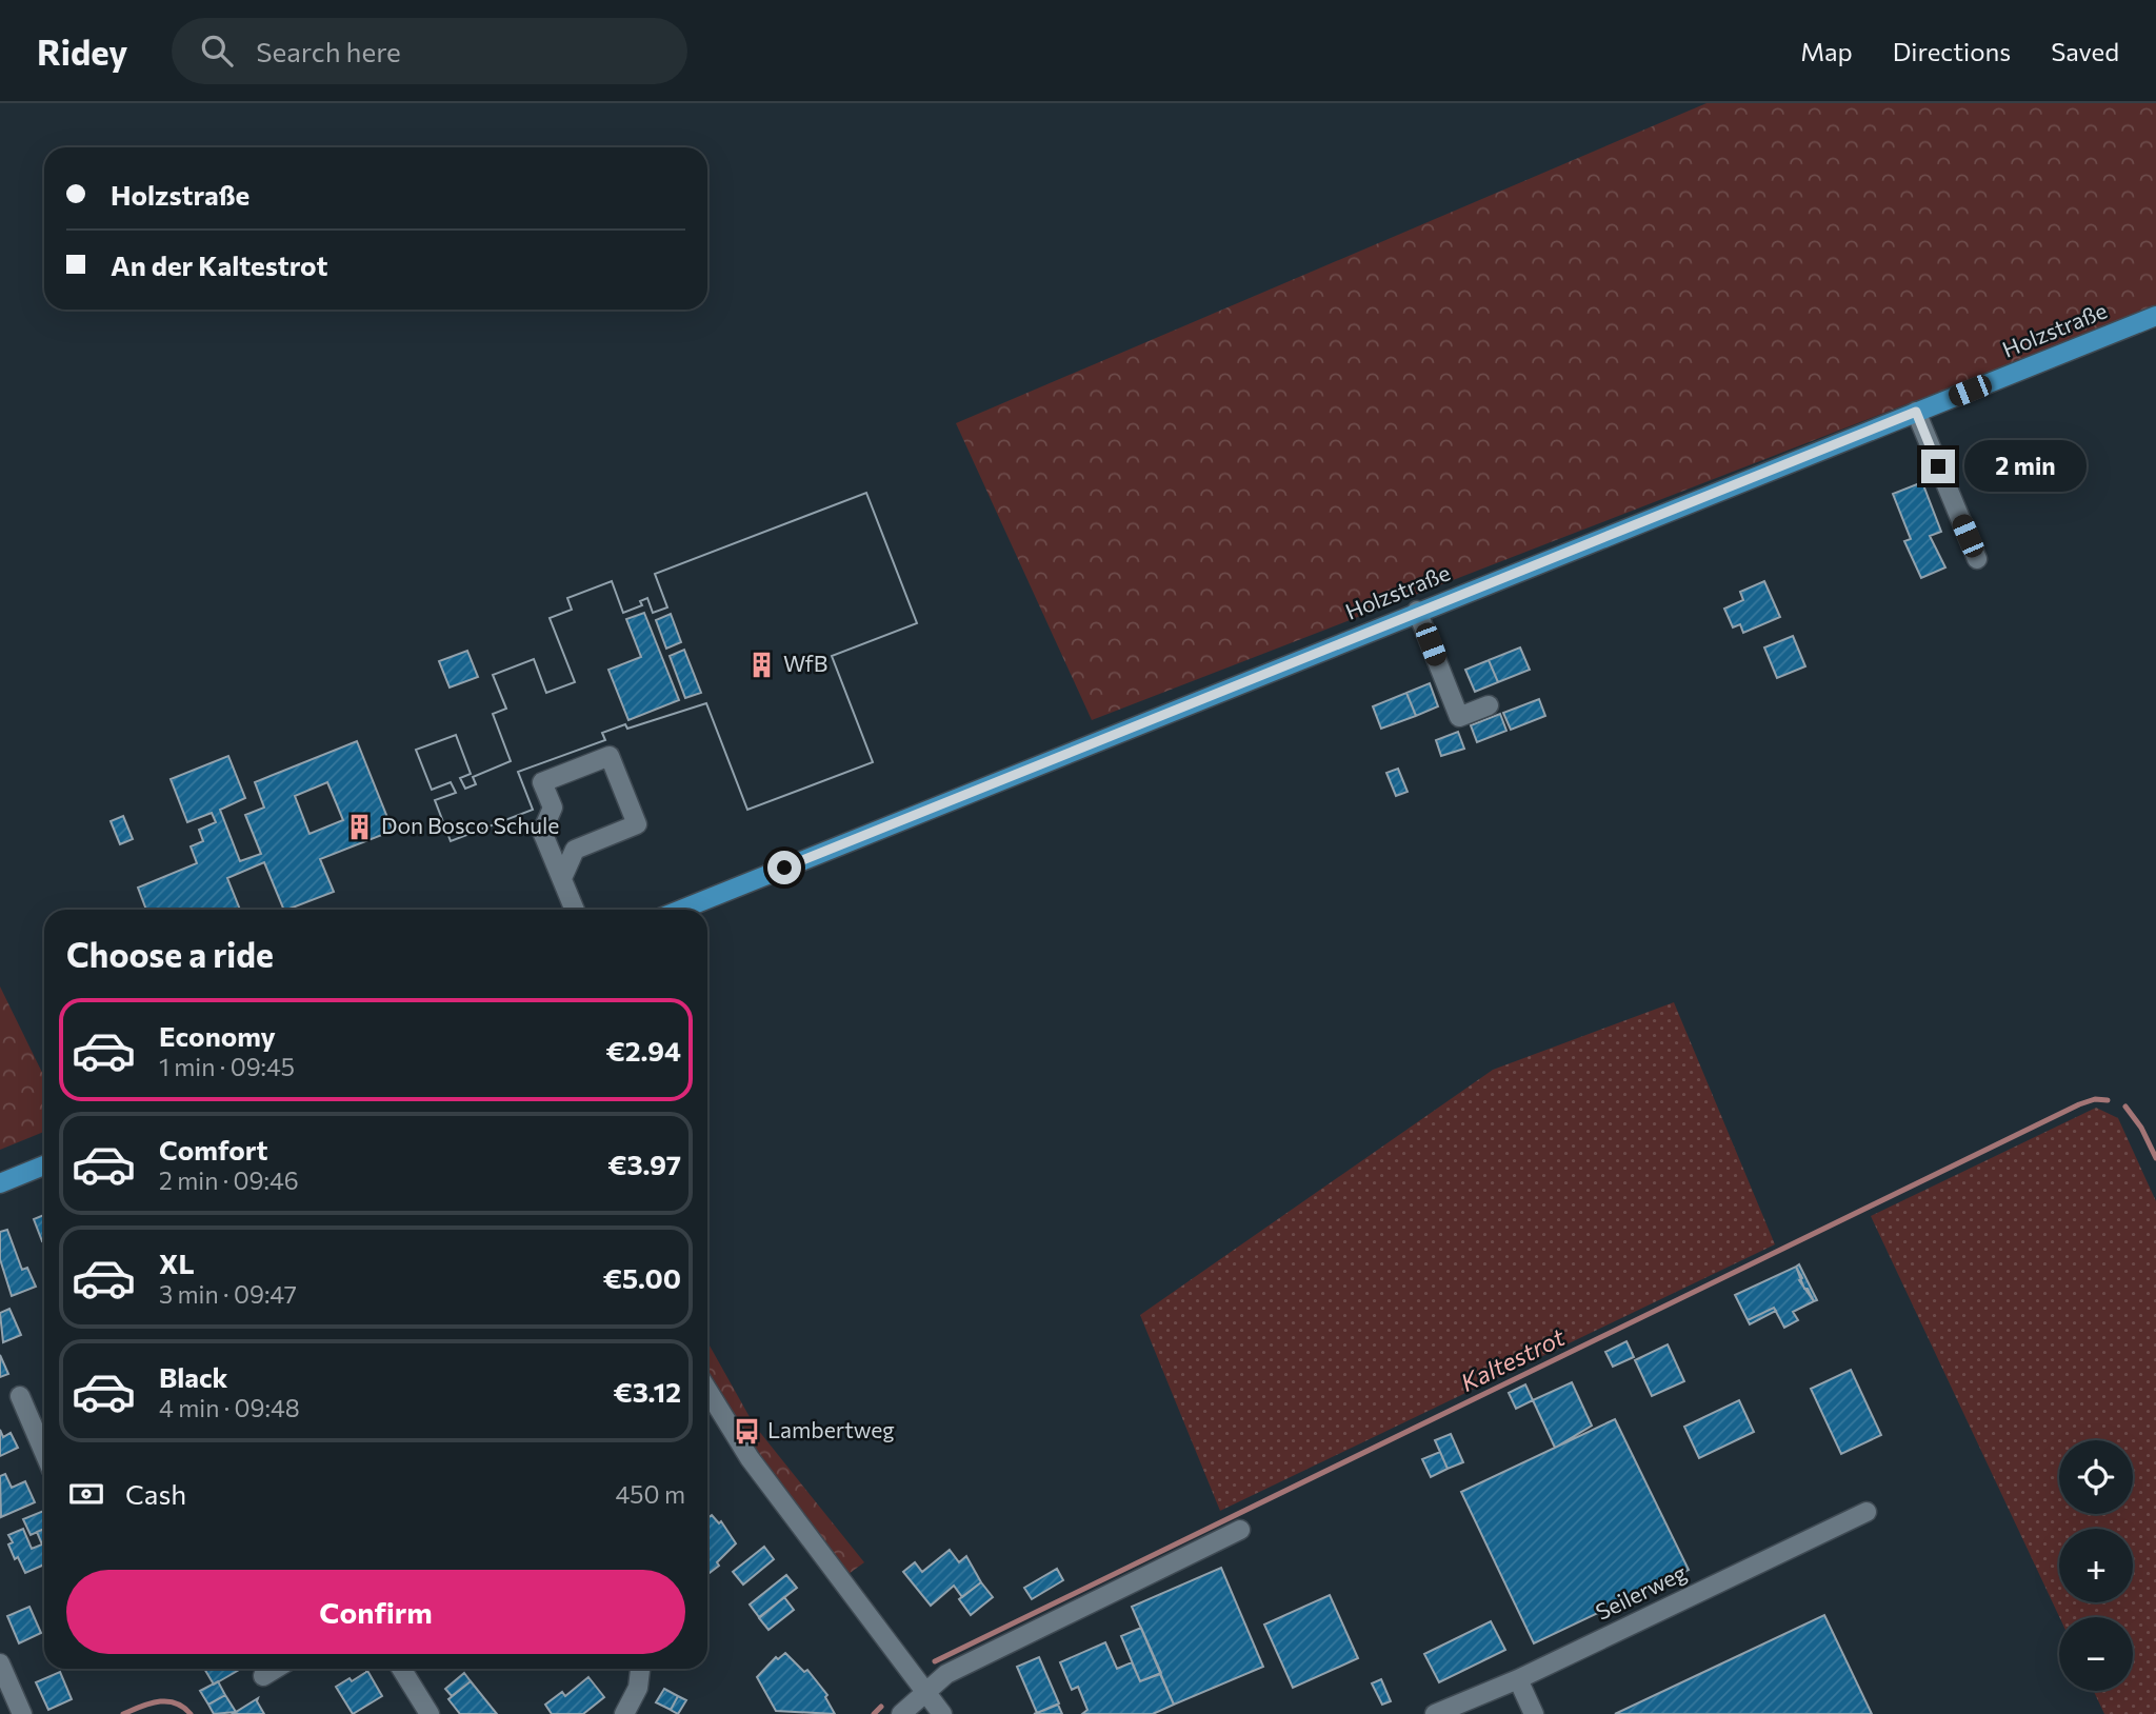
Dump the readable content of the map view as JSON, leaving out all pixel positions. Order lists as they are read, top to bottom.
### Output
{
  "streets": {
    "main road": ["Holzstraße"],
    "street": ["Seilerweg"]
  },
  "water": ["Kaltestrot"],
  "places": {
    "building": ["WfB", "Don Bosco Schule"],
    "bus stop": ["Lambertweg"]
  },
  "page": {
    "header": "Ridey",
    "search": "Search here",
    "nav": ["Map", "Directions", "Saved"],
    "banner": ["Holzstraße", "An der Kaltestrot"],
    "bubble": "2 min",
    "heading": "Choose a ride",
    "list": [
      {
        "name": "Economy",
        "note": "1 min · 09:45",
        "value": "€2.94"
      },
      {
        "name": "Comfort",
        "note": "2 min · 09:46",
        "value": "€3.97"
      },
      {
        "name": "XL",
        "note": "3 min · 09:47",
        "value": "€5.00"
      },
      {
        "name": "Black",
        "note": "4 min · 09:48",
        "value": "€3.12"
      }
    ],
    "map_buttons": ["+", "−"],
    "pay": ["Cash", "450 m"],
    "buttons": "Confirm"
  }
}
